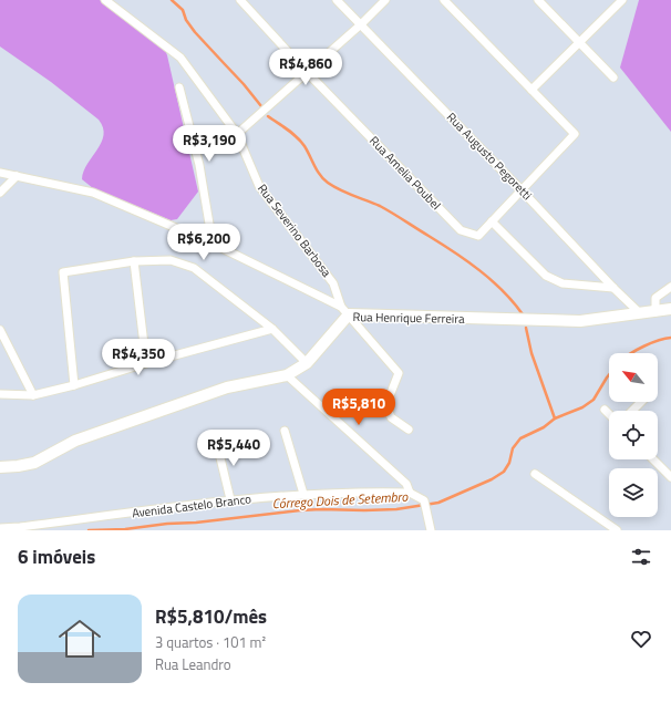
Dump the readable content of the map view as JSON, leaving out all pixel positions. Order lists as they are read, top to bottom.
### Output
{
  "streets": {
    "street": [
      "Rua Augusto Pegoretti",
      "Rua Amelia Poubel",
      "Rua Severino Barbosa",
      "Rua Henrique Ferreira",
      "Avenida Castelo Branco"
    ]
  },
  "crossings": [
    ["Rua Augusto Pegoretti", "Rua Amelia Poubel"],
    ["Rua Augusto Pegoretti", "Rua Henrique Ferreira"],
    ["Rua Severino Barbosa", "Rua Henrique Ferreira"]
  ],
  "water": ["Córrego Dois de Setembro"],
  "north": "top left",
  "page": {
    "price": [
      "R$4,860",
      "R$3,190",
      "R$6,200",
      "R$4,350",
      "R$5,810",
      "R$5,440"
    ],
    "heading": "6 imóveis",
    "list": [
      {
        "name": "R$5,810/mês",
        "note": "3 quartos · 101 m² · Rua Leandro"
      }
    ]
  }
}
